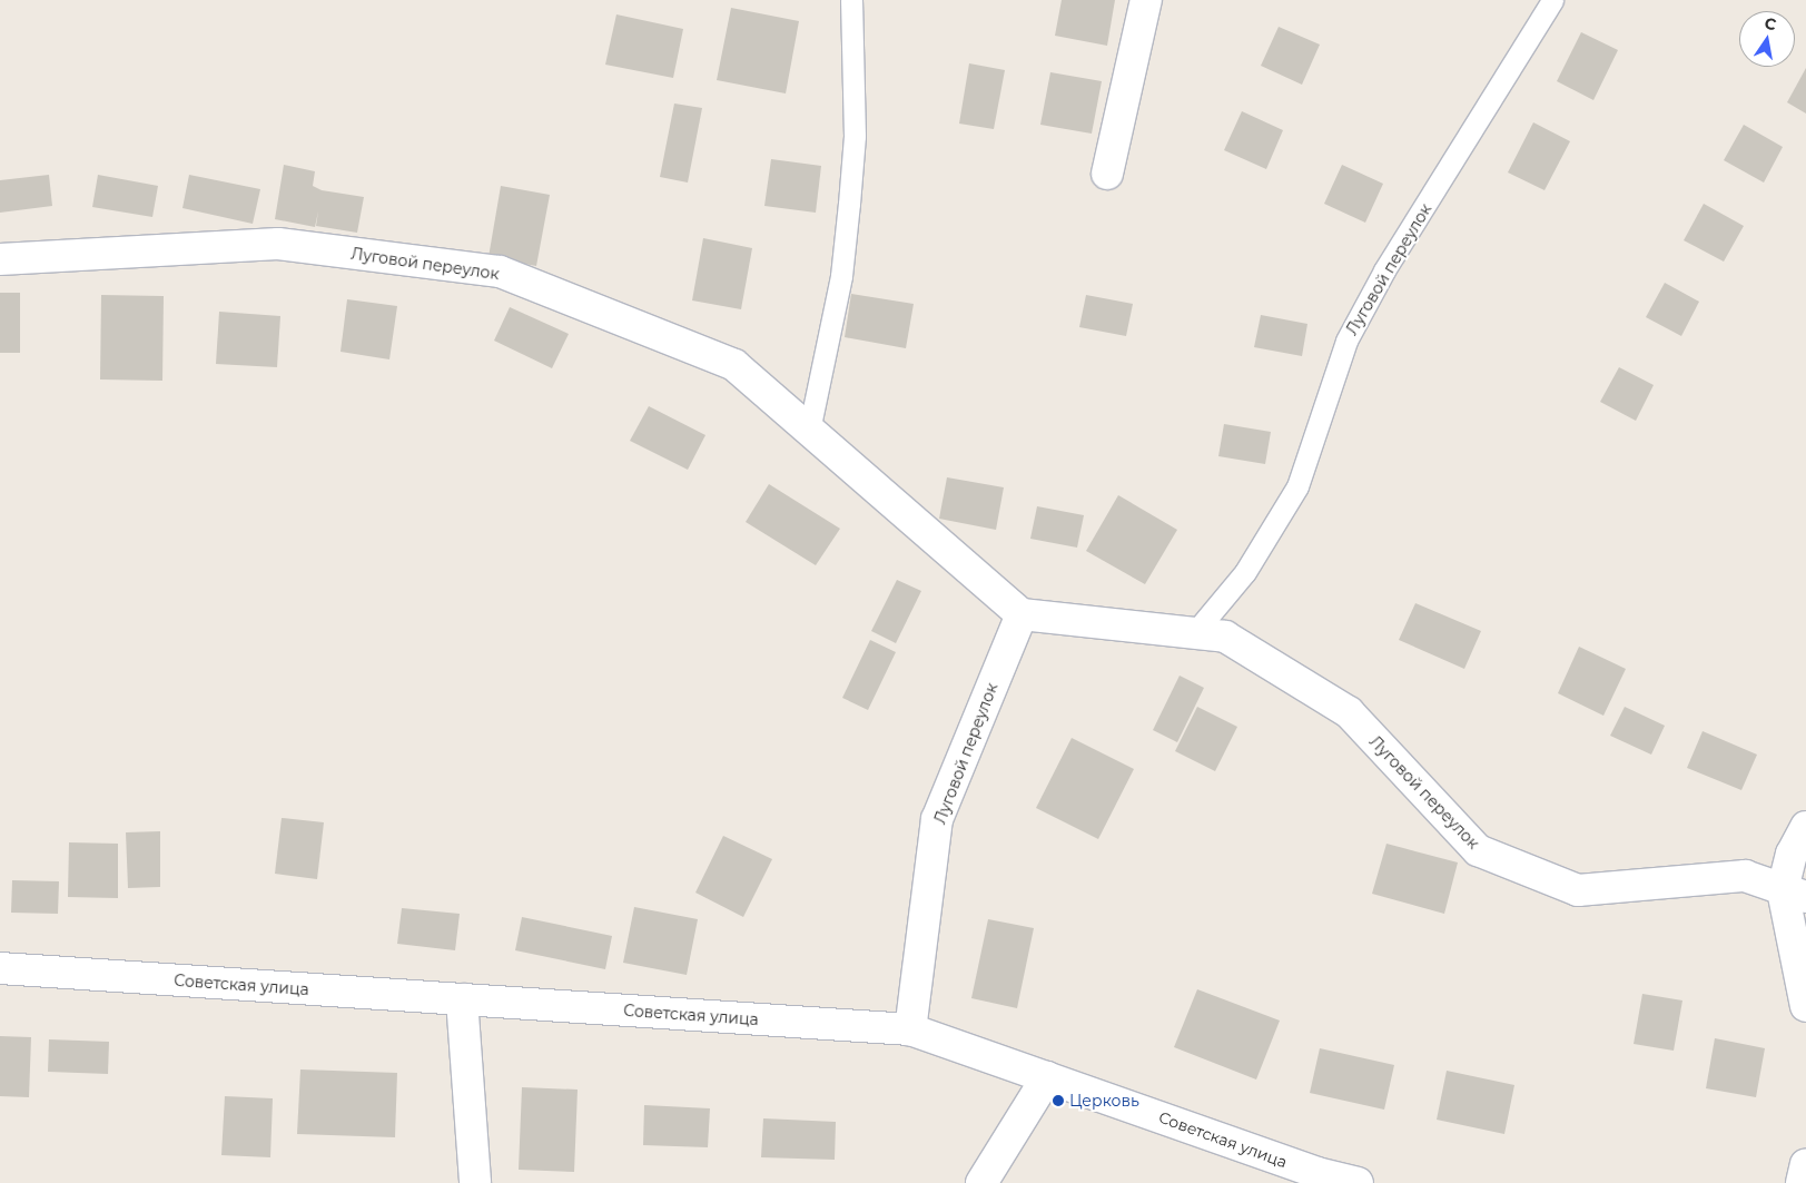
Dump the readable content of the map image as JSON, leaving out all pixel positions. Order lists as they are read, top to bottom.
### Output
{
  "streets": {
    "street": ["Луговой переулок", "Советская улица"]
  },
  "crossings": [
    ["Луговой переулок", "Советская улица"]
  ],
  "places": ["Церковь"],
  "north": "top"
}
